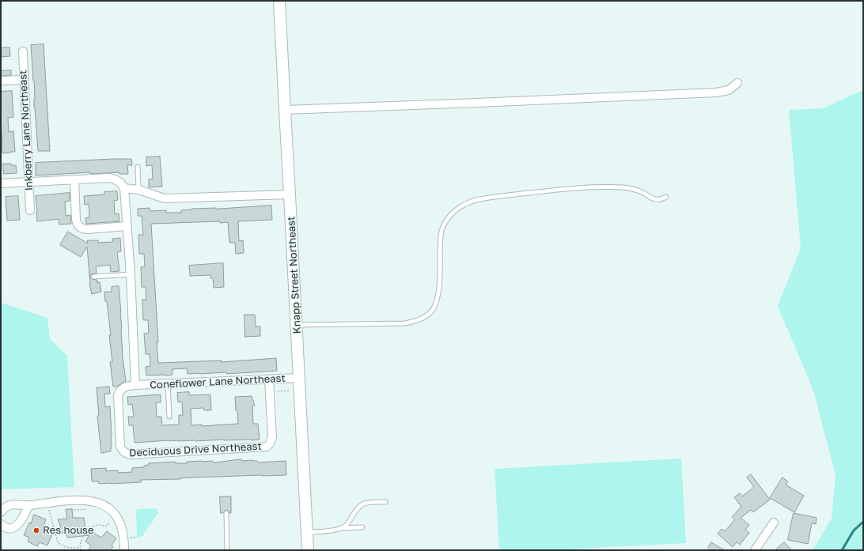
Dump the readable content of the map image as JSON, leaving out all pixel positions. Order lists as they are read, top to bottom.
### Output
{
  "streets": {
    "main road": ["Knapp Street Northeast"],
    "street": ["Inkberry Lane Northeast", "Coneflower Lane Northeast", "Deciduous Drive Northeast"]
  },
  "crossings": [
    ["Knapp Street Northeast", "Coneflower Lane Northeast"],
    ["Coneflower Lane Northeast", "Deciduous Drive Northeast"]
  ],
  "places": ["Res house"]
}
